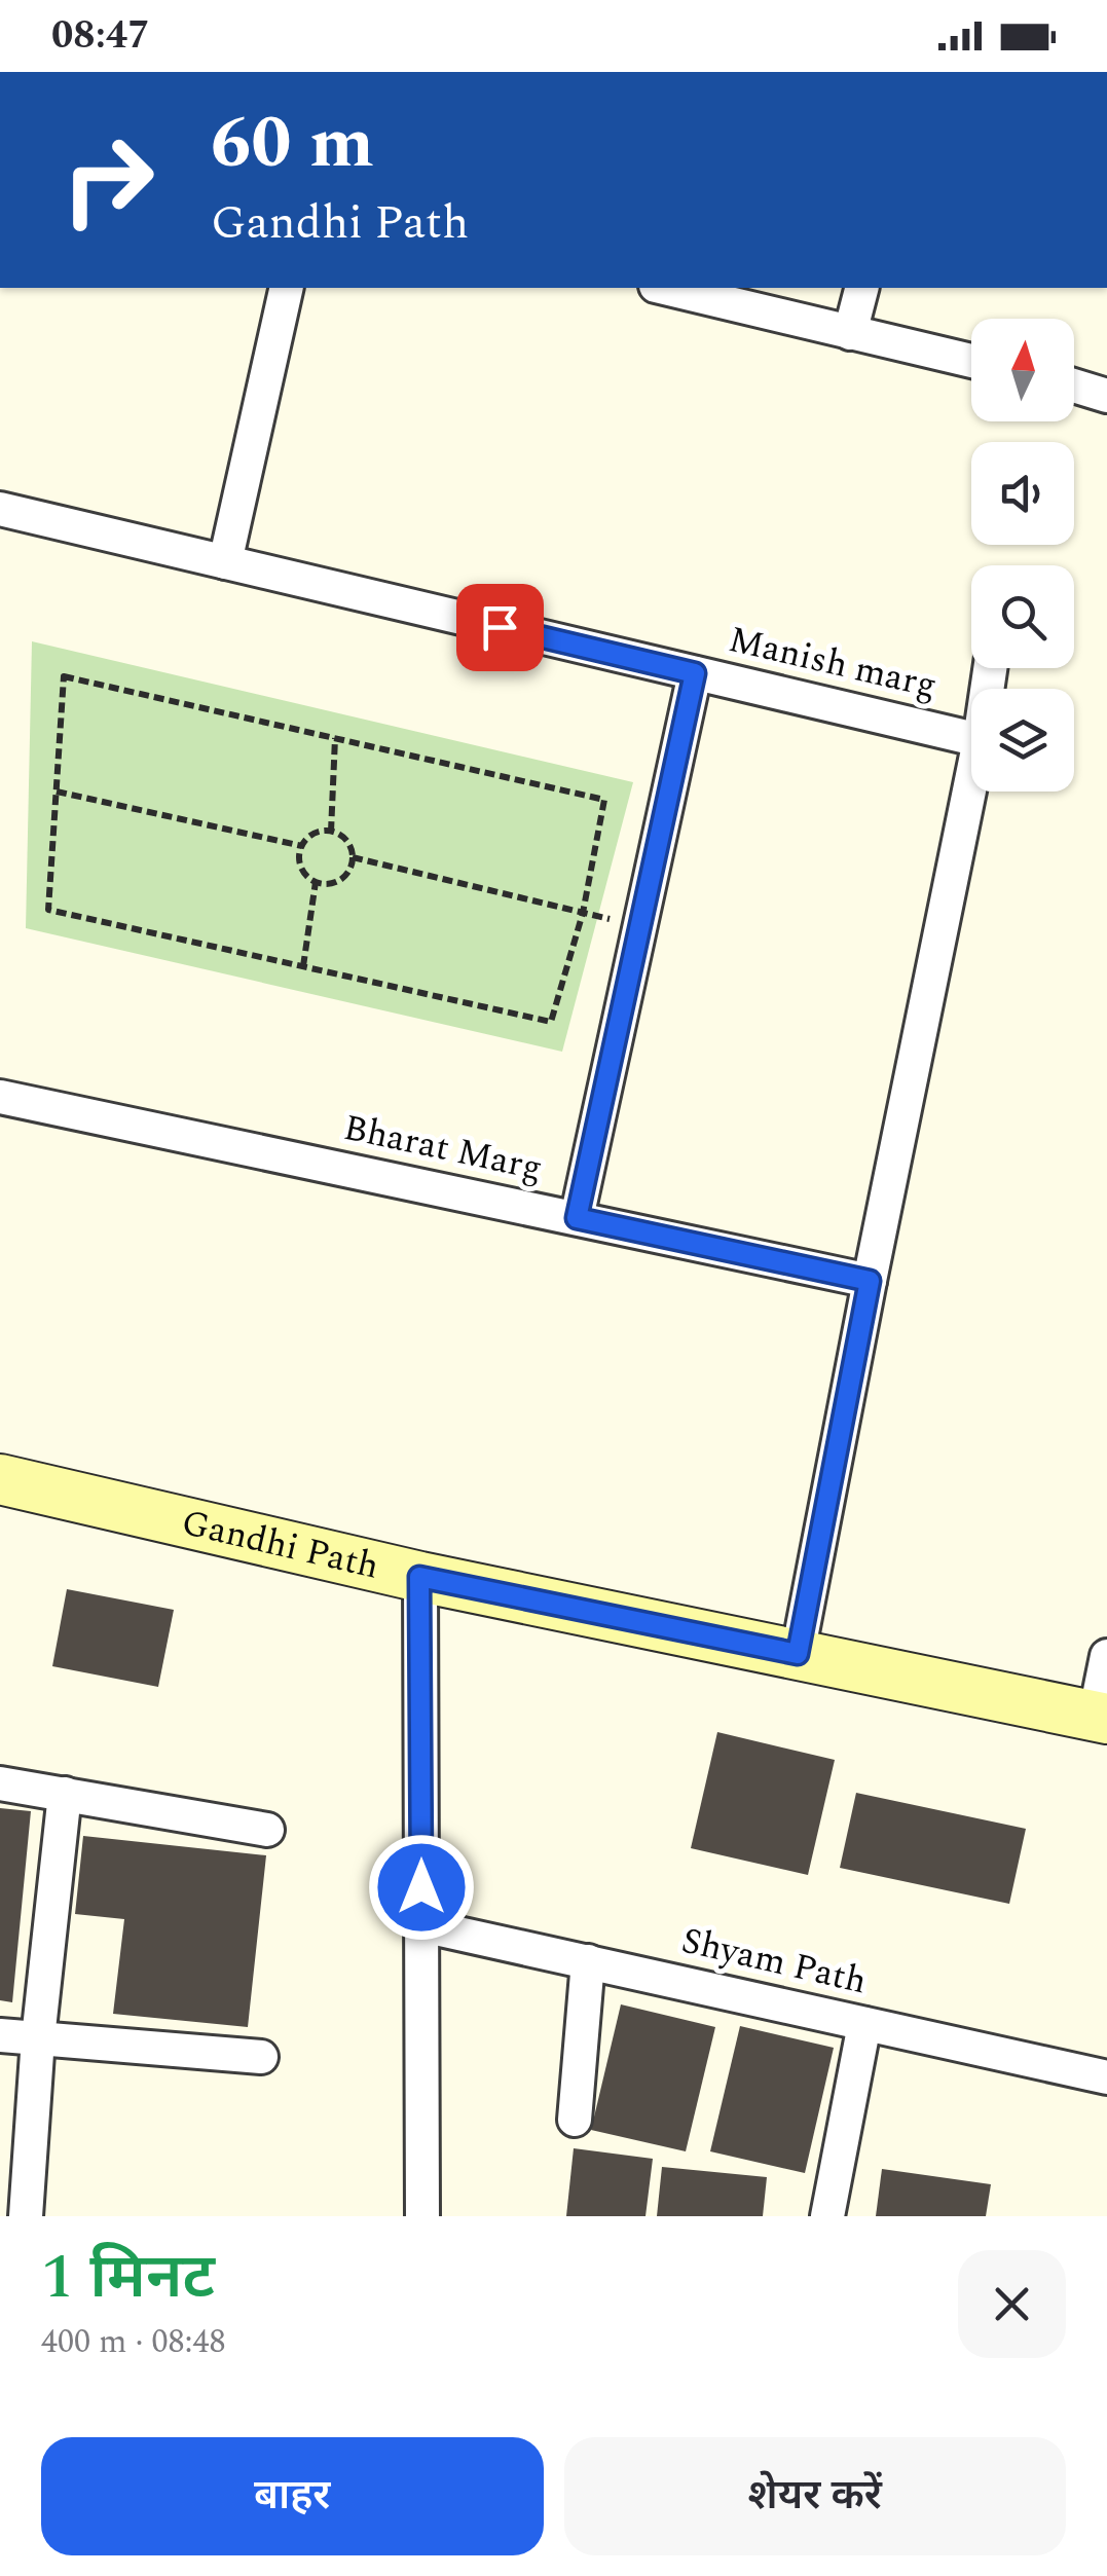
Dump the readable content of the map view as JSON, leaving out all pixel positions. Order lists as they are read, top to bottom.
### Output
{
  "streets": {
    "street": [
      "Manish marg",
      "Bharat Marg",
      "Gandhi Path",
      "Shyam Path"
    ]
  },
  "north": "top",
  "page": {
    "status": "08:47",
    "turn": ["60 m", "Gandhi Path"],
    "heading": ["1 मिनट", "400 m · 08:48"],
    "buttons": ["बाहर", "शेयर करें"]
  }
}
